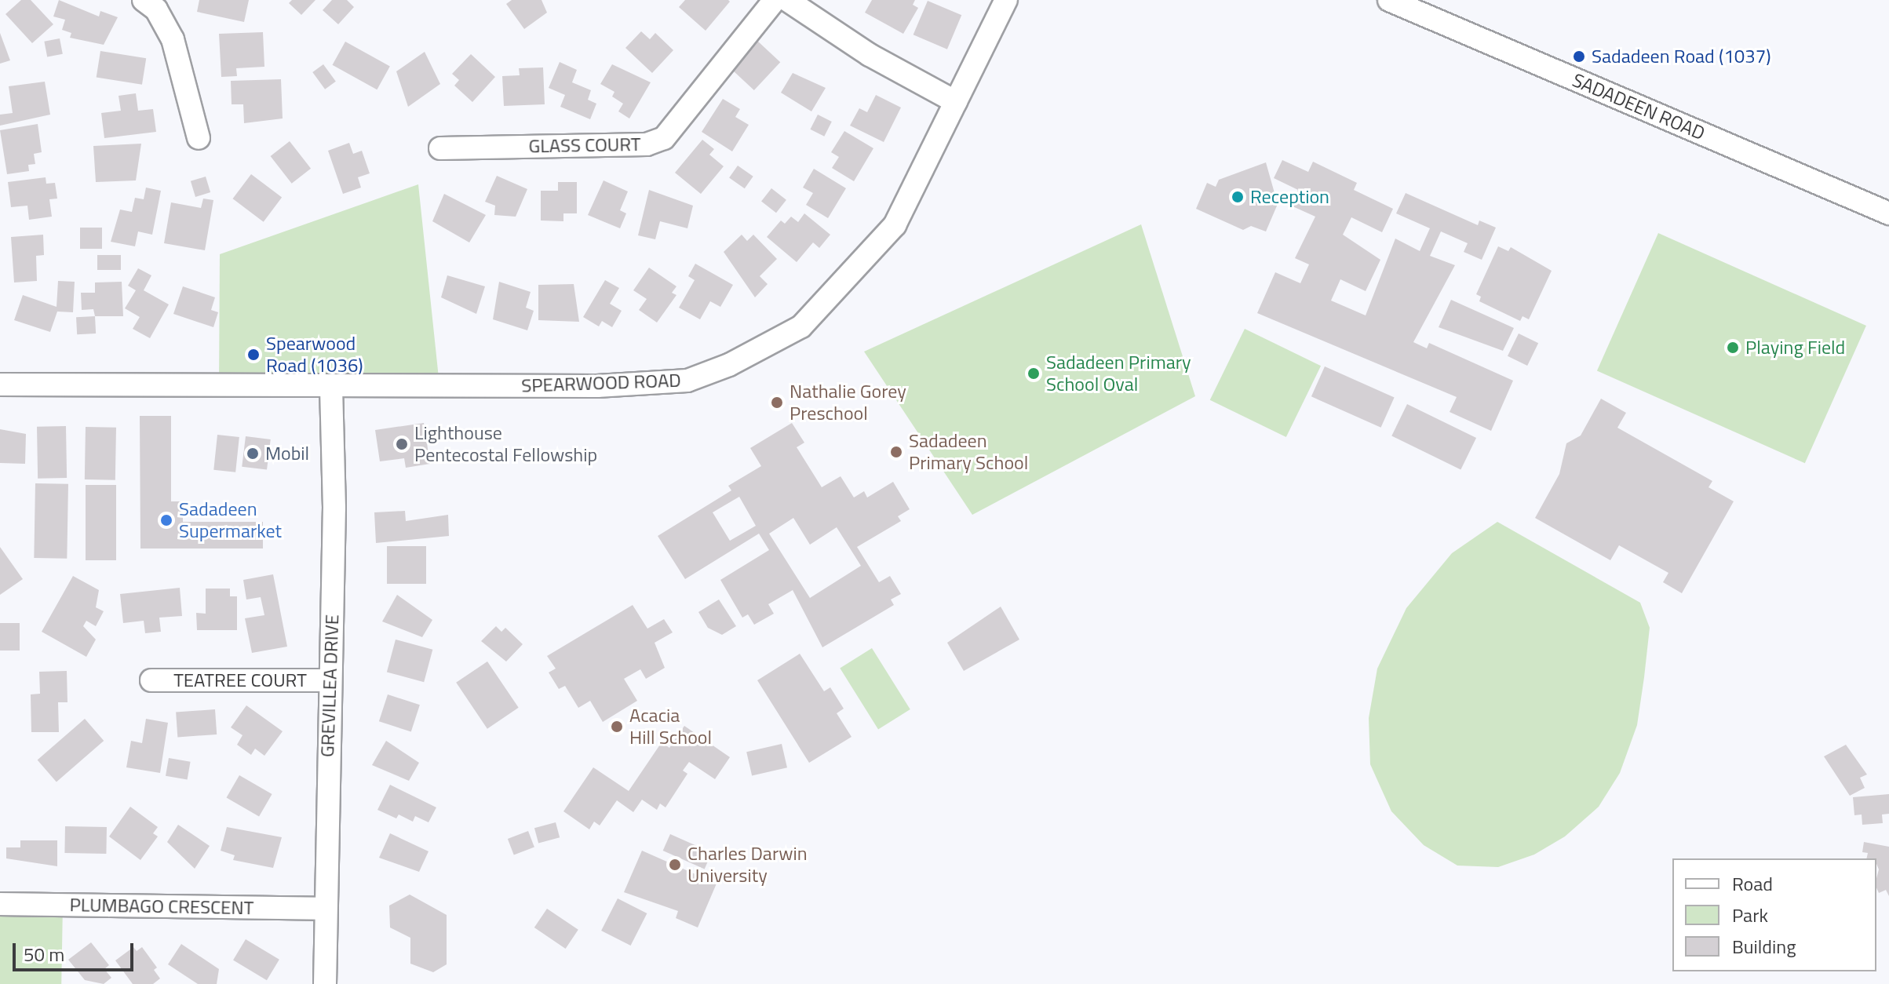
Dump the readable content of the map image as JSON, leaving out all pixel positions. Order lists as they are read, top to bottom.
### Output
{
  "streets": {
    "street": [
      "SADADEEN ROAD",
      "GLASS COURT",
      "SPEARWOOD ROAD",
      "TEATREE COURT",
      "GREVILLEA DRIVE",
      "PLUMBAGO CRESCENT"
    ]
  },
  "crossings": [
    ["SPEARWOOD ROAD", "GREVILLEA DRIVE"],
    ["TEATREE COURT", "GREVILLEA DRIVE"],
    ["GREVILLEA DRIVE", "PLUMBAGO CRESCENT"]
  ],
  "places": [
    "Sadadeen Road (1037)",
    "Reception",
    "Playing Field",
    "Spearwood Road (1036)",
    "Sadadeen Primary School Oval",
    "Nathalie Gorey Preschool",
    "Lighthouse Pentecostal Fellowship",
    "Sadadeen Primary School",
    "Mobil",
    "Sadadeen Supermarket",
    "Acacia Hill School",
    "Charles Darwin University"
  ],
  "legend": ["Road", "Park", "Building"],
  "scale_bar": "50 m"
}
